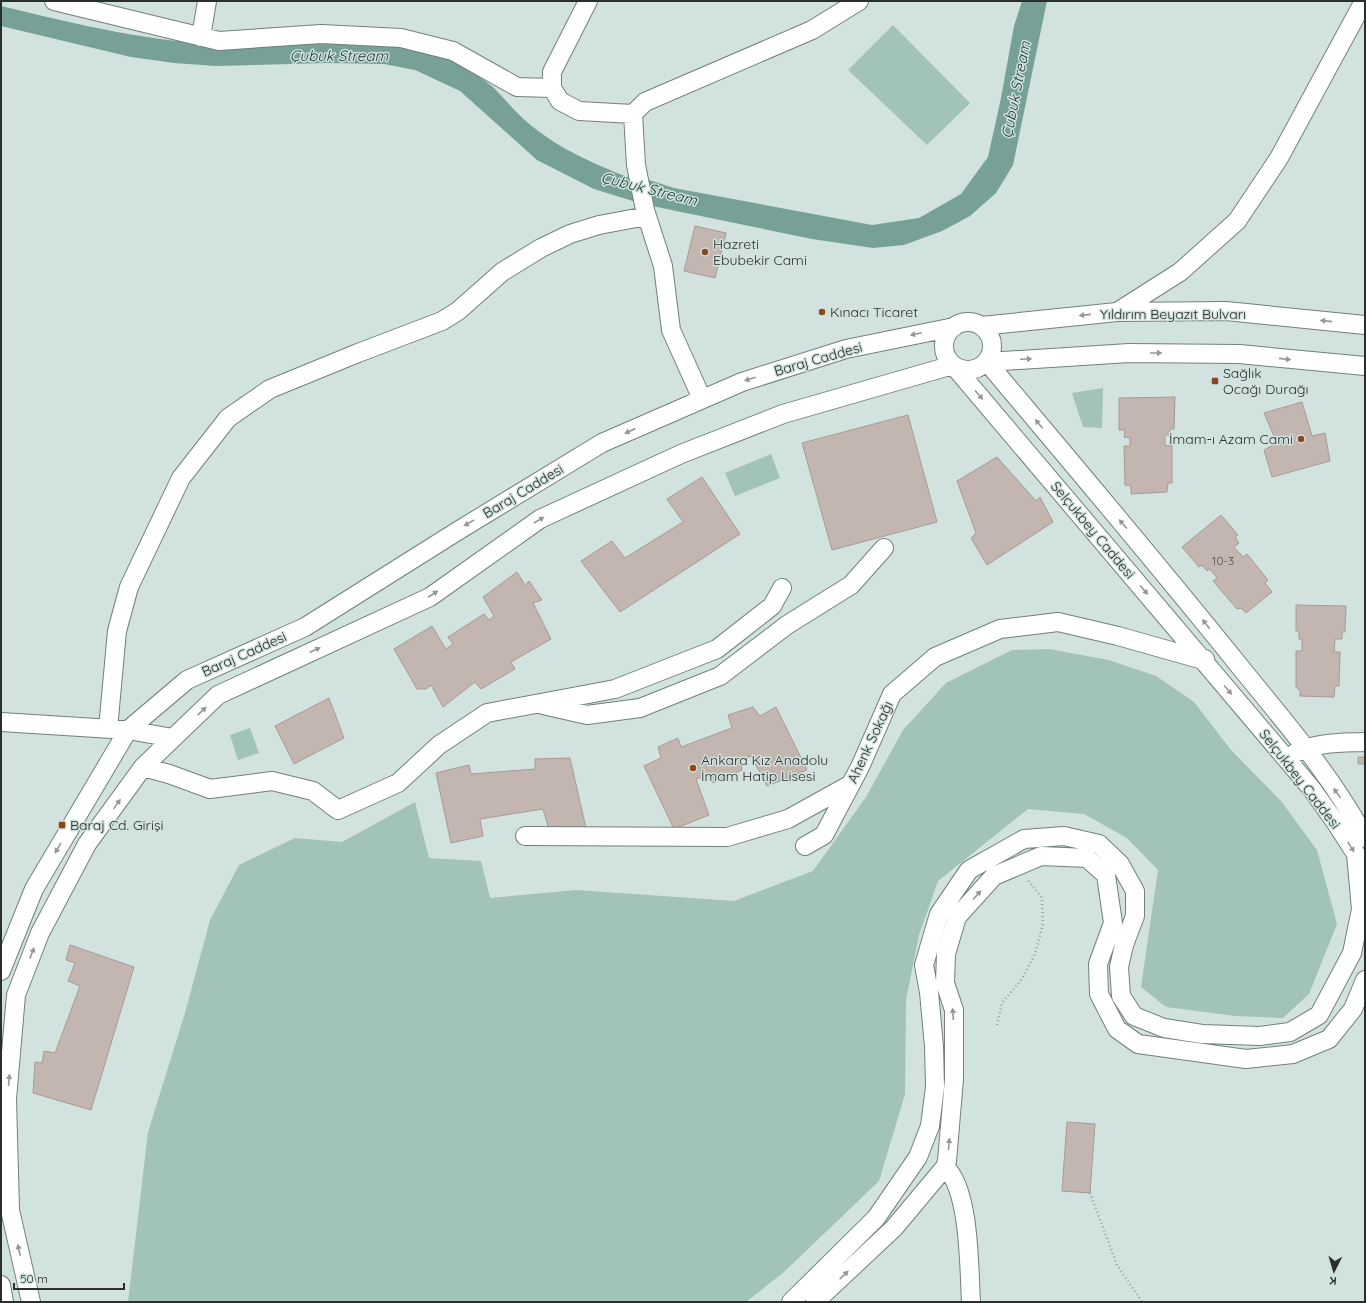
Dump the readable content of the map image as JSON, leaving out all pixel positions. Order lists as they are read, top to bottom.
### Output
{
  "streets": {
    "street": [
      "Yıldırım Beyazıt Bulvarı",
      "Baraj Caddesi",
      "Selçukbey Caddesi",
      "Ahenk Sokağı"
    ]
  },
  "crossings": [
    ["Yıldırım Beyazıt Bulvarı", "Baraj Caddesi"],
    ["Yıldırım Beyazıt Bulvarı", "Selçukbey Caddesi"],
    ["Baraj Caddesi", "Selçukbey Caddesi"],
    ["Selçukbey Caddesi", "Ahenk Sokağı"]
  ],
  "water": ["Çubuk Stream"],
  "places": {
    "other": [
      "Hazreti Ebubekir Cami",
      "Kınacı Ticaret",
      "İmam-ı Azam Cami",
      "Ankara Kız Anadolu İmam Hatip Lisesi"
    ],
    "transit": ["Sağlık Ocağı Durağı", "Baraj Cd. Girişi"]
  },
  "house_numbers": ["10-3"],
  "scale_bar": "50 m",
  "north": "bottom"
}
